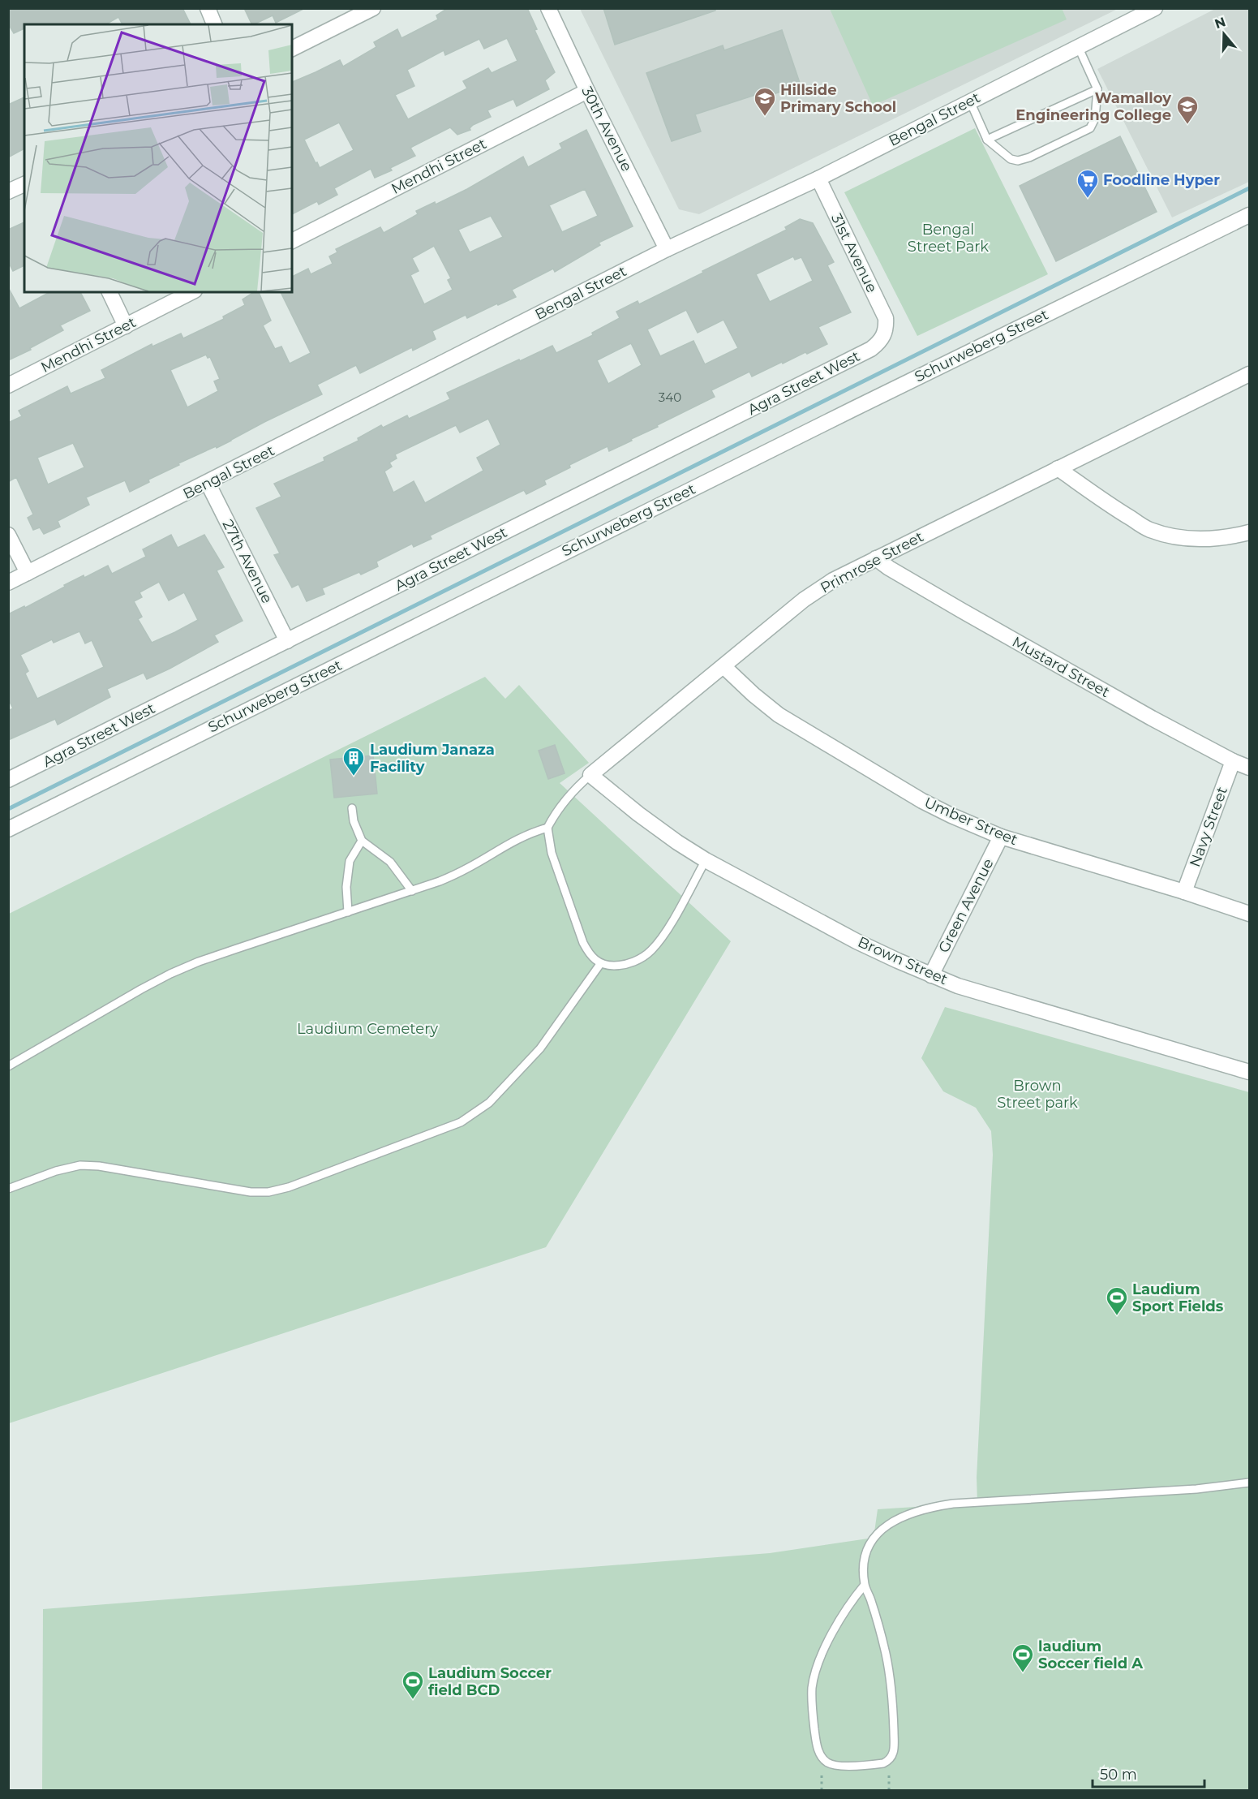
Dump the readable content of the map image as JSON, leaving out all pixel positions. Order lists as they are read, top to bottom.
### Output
{
  "streets": {
    "street": [
      "Bengal Street",
      "30th Avenue",
      "Mendhi Street",
      "31st Avenue",
      "Schurweberg Street",
      "Agra Street West",
      "27th Avenue",
      "Primrose Street",
      "Mustard Street",
      "Umber Street",
      "Navy Street",
      "Green Avenue",
      "Brown Street"
    ]
  },
  "crossings": [
    ["Bengal Street", "30th Avenue"],
    ["Bengal Street", "31st Avenue"],
    ["Bengal Street", "27th Avenue"],
    ["30th Avenue", "Mendhi Street"],
    ["31st Avenue", "Agra Street West"],
    ["Agra Street West", "27th Avenue"],
    ["Primrose Street", "Mustard Street"],
    ["Primrose Street", "Umber Street"],
    ["Primrose Street", "Brown Street"],
    ["Mustard Street", "Navy Street"],
    ["Umber Street", "Navy Street"],
    ["Umber Street", "Green Avenue"],
    ["Green Avenue", "Brown Street"]
  ],
  "parks": ["Bengal Street Park", "Laudium Cemetery", "Brown Street park"],
  "places": {
    "school or university": ["Hillside Primary School", "Wamalloy Engineering College"],
    "supermarket": ["Foodline Hyper"],
    "building": ["Laudium Janaza Facility"],
    "sports": ["Laudium Sport Fields", "laudium Soccer field A", "Laudium Soccer field BCD"]
  },
  "house_numbers": ["340"],
  "scale_bar": "50 m",
  "north": "top"
}
